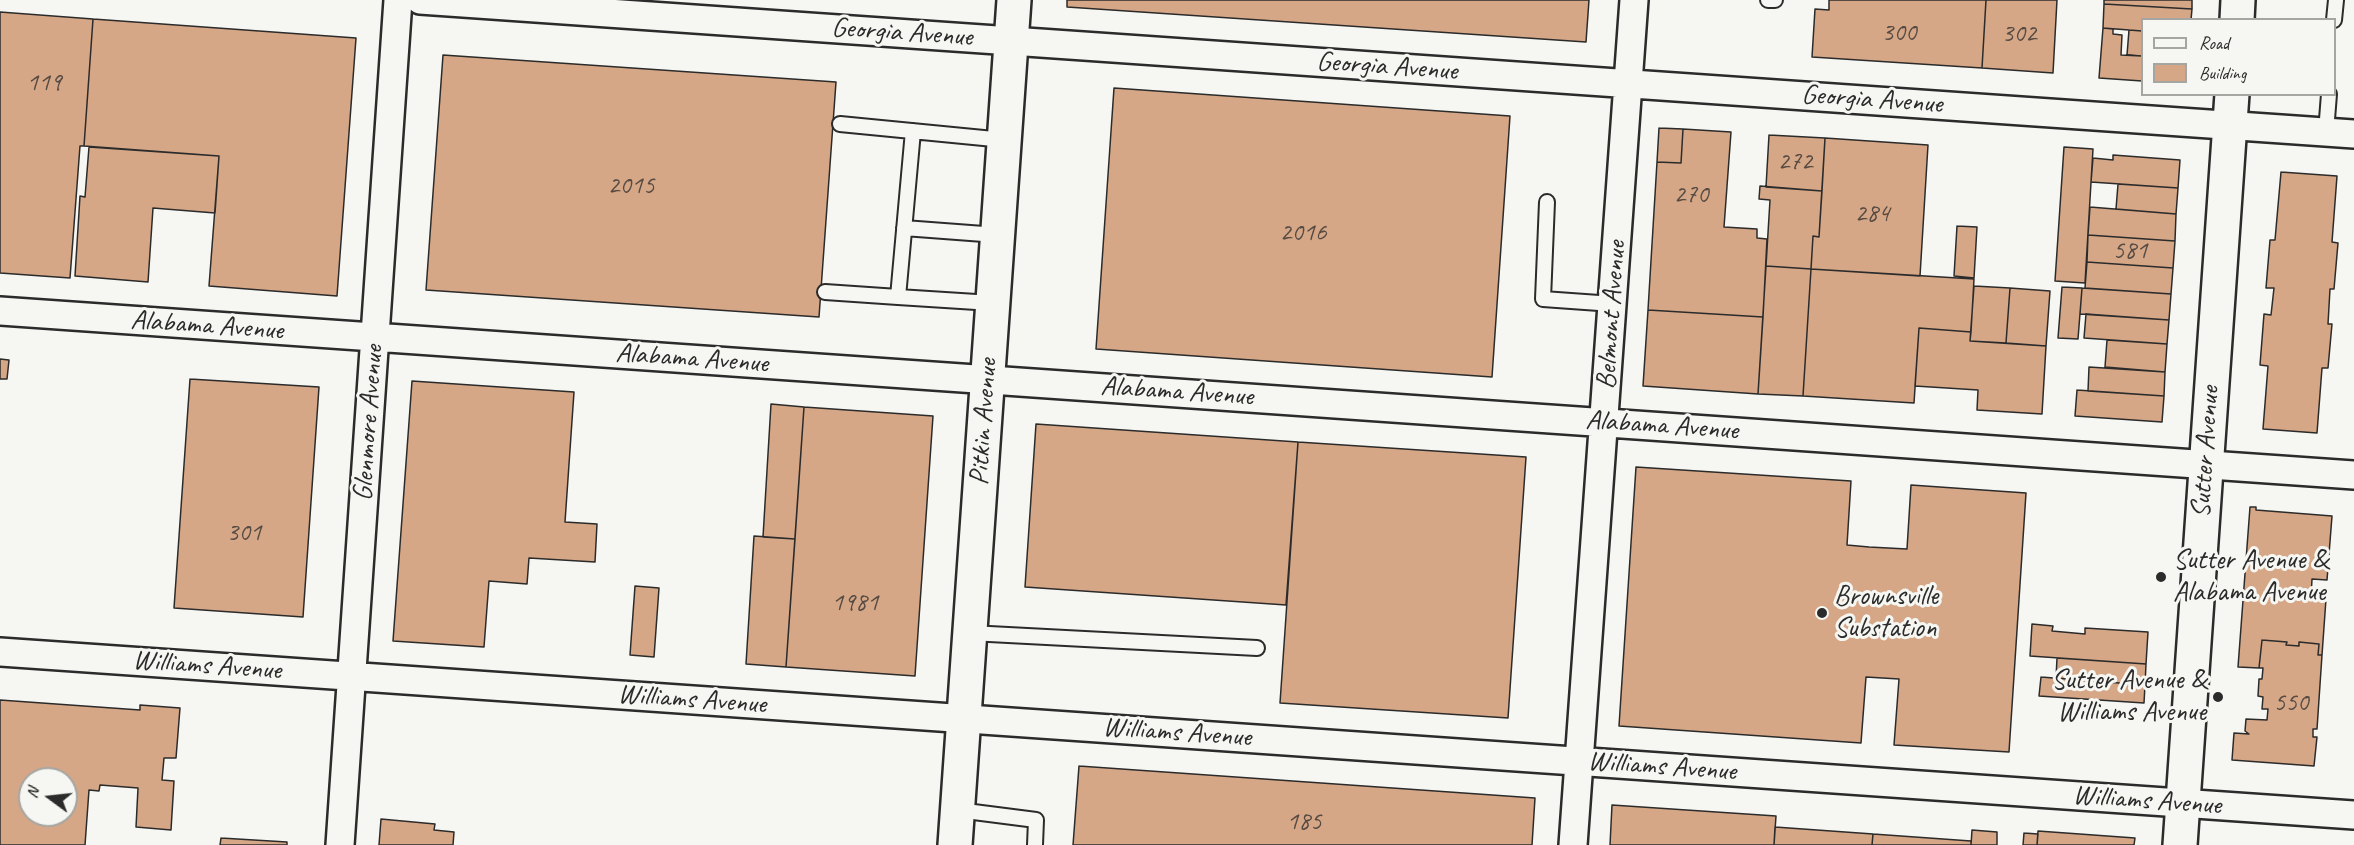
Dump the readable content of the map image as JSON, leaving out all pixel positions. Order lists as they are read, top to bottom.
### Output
{
  "streets": {
    "street": [
      "Georgia Avenue",
      "Belmont Avenue",
      "Alabama Avenue",
      "Pitkin Avenue",
      "Glenmore Avenue",
      "Sutter Avenue",
      "Williams Avenue"
    ]
  },
  "crossings": [
    ["Georgia Avenue", "Belmont Avenue"],
    ["Georgia Avenue", "Pitkin Avenue"],
    ["Georgia Avenue", "Sutter Avenue"],
    ["Belmont Avenue", "Alabama Avenue"],
    ["Belmont Avenue", "Williams Avenue"],
    ["Alabama Avenue", "Pitkin Avenue"],
    ["Alabama Avenue", "Glenmore Avenue"],
    ["Alabama Avenue", "Sutter Avenue"],
    ["Pitkin Avenue", "Williams Avenue"],
    ["Glenmore Avenue", "Williams Avenue"],
    ["Sutter Avenue", "Williams Avenue"]
  ],
  "places": ["Sutter Avenue & Alabama Avenue", "Brownsville Substation", "Sutter Avenue & Williams Avenue"],
  "house_numbers": [
    "300",
    "302",
    "119",
    "272",
    "2015",
    "270",
    "284",
    "2016",
    "581",
    "301",
    "1981",
    "550",
    "185"
  ],
  "legend": ["Road", "Building"],
  "north": "left"
}
